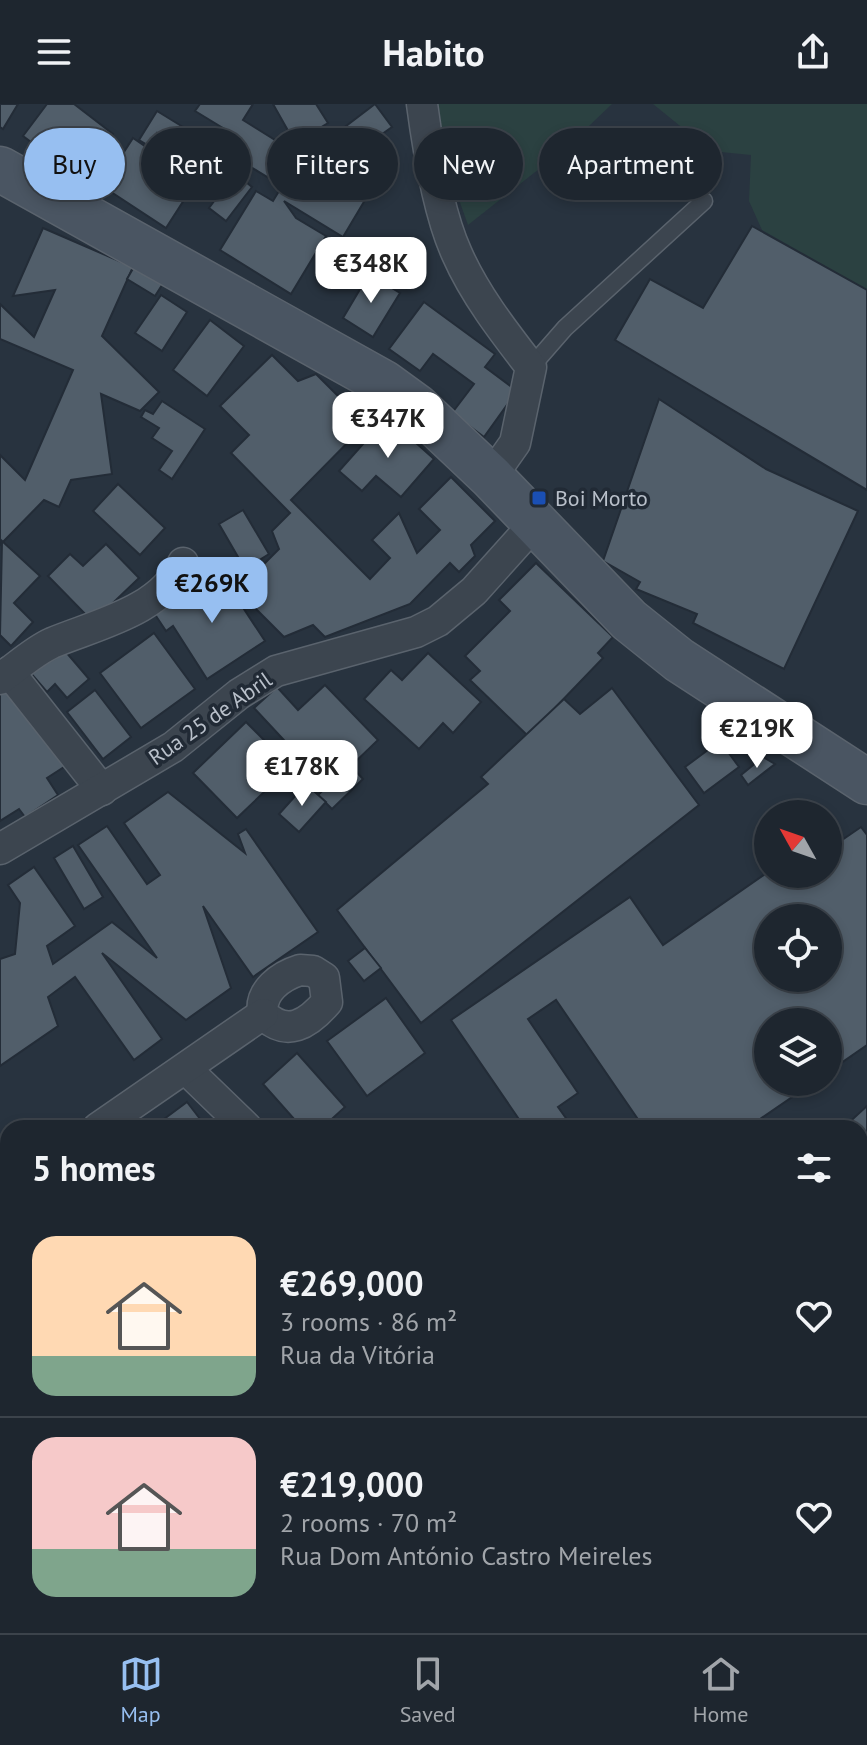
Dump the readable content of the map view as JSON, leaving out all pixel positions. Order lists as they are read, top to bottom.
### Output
{
  "streets": {
    "street": ["Rua 25 de Abril"]
  },
  "places": {
    "transit": ["Boi Morto"]
  },
  "north": "top left",
  "page": {
    "header": "Habito",
    "chip": [
      "Buy",
      "Rent",
      "Filters",
      "New",
      "Apartment"
    ],
    "price": [
      "€348K",
      "€347K",
      "€269K",
      "€219K",
      "€178K"
    ],
    "heading": "5 homes",
    "list": [
      {
        "name": "€269,000",
        "note": "3 rooms · 86 m² · Rua da Vitória"
      },
      {
        "name": "€219,000",
        "note": "2 rooms · 70 m² · Rua Dom António Castro Meireles"
      }
    ],
    "tabs": ["Map", "Saved", "Home"]
  }
}
